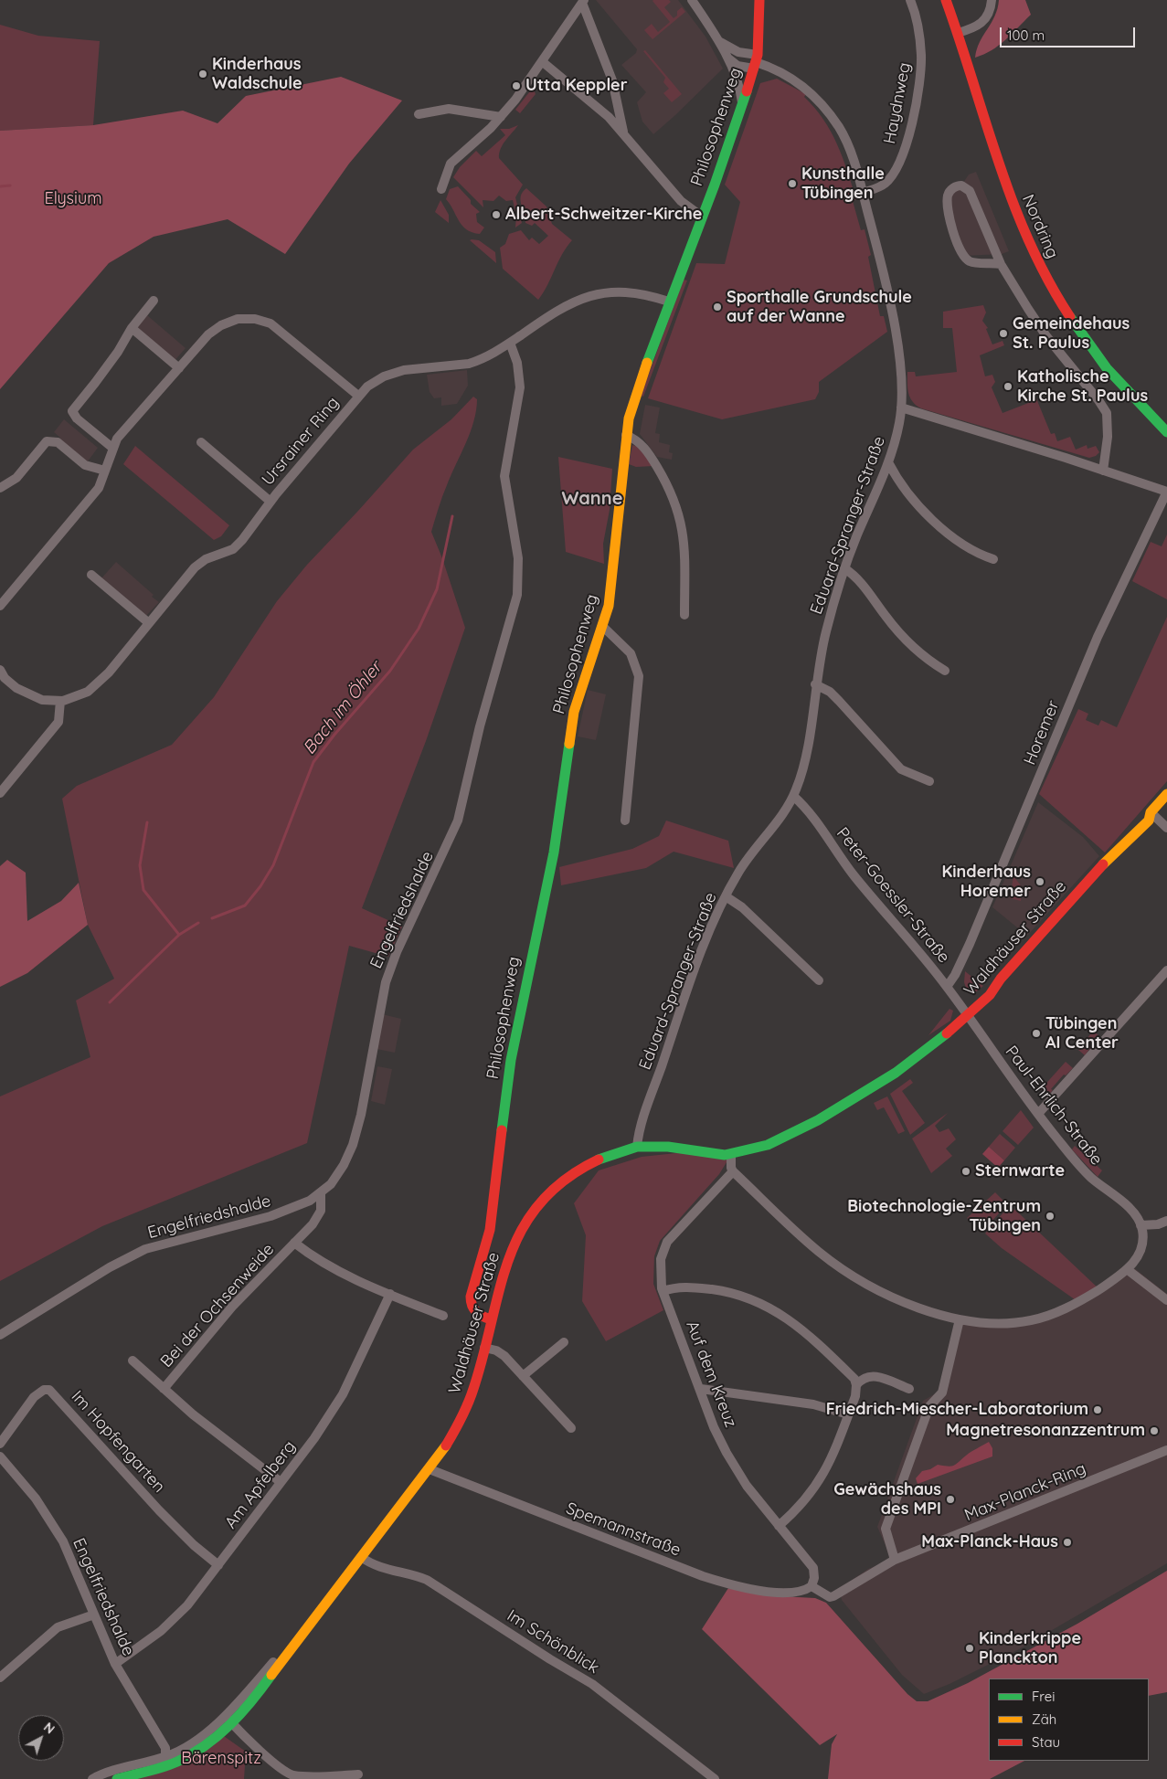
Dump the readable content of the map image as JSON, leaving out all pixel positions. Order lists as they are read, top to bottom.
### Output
{
  "streets": {
    "street": [
      "Haydnweg",
      "Philosophenweg",
      "Nordring",
      "Ursrainer Ring",
      "Eduard-Spranger-Straße",
      "Horemer",
      "Peter-Goessler-Straße",
      "Engelfriedshalde",
      "Waldhäuser Straße",
      "Paul-Ehrlich-Straße",
      "Bei der Ochsenweide",
      "Auf dem Kreuz",
      "Im Hopfengarten",
      "Am Apfelberg",
      "Max-Planck-Ring",
      "Spemannstraße",
      "Im Schönblick"
    ]
  },
  "crossings": [
    ["Haydnweg", "Eduard-Spranger-Straße"],
    ["Philosophenweg", "Eduard-Spranger-Straße"],
    ["Philosophenweg", "Waldhäuser Straße"],
    ["Eduard-Spranger-Straße", "Peter-Goessler-Straße"],
    ["Eduard-Spranger-Straße", "Waldhäuser Straße"],
    ["Horemer", "Peter-Goessler-Straße"],
    ["Peter-Goessler-Straße", "Waldhäuser Straße"],
    ["Peter-Goessler-Straße", "Paul-Ehrlich-Straße"],
    ["Engelfriedshalde", "Waldhäuser Straße"],
    ["Engelfriedshalde", "Bei der Ochsenweide"],
    ["Engelfriedshalde", "Am Apfelberg"],
    ["Waldhäuser Straße", "Paul-Ehrlich-Straße"],
    ["Waldhäuser Straße", "Spemannstraße"],
    ["Waldhäuser Straße", "Im Schönblick"],
    ["Bei der Ochsenweide", "Am Apfelberg"],
    ["Auf dem Kreuz", "Max-Planck-Ring"],
    ["Auf dem Kreuz", "Spemannstraße"],
    ["Im Hopfengarten", "Am Apfelberg"],
    ["Max-Planck-Ring", "Spemannstraße"]
  ],
  "districts": ["Wanne"],
  "water": ["Bach im Öhler"],
  "parks": ["Elysium", "Bärenspitz"],
  "places": [
    "Kinderhaus Waldschule",
    "Utta Keppler",
    "Kunsthalle Tübingen",
    "Albert-Schweitzer-Kirche",
    "Sporthalle Grundschule auf der Wanne",
    "Gemeindehaus St. Paulus",
    "Katholische Kirche St. Paulus",
    "Kinderhaus Horemer",
    "Tübingen AI Center",
    "Sternwarte",
    "Biotechnologie-Zentrum Tübingen",
    "Friedrich-Miescher-Laboratorium",
    "Magnetresonanzzentrum",
    "Gewächshaus des MPI",
    "Max-Planck-Haus",
    "Kinderkrippe Planckton"
  ],
  "legend": ["Frei", "Zäh", "Stau"],
  "scale_bar": "100 m",
  "north": "top right"
}
